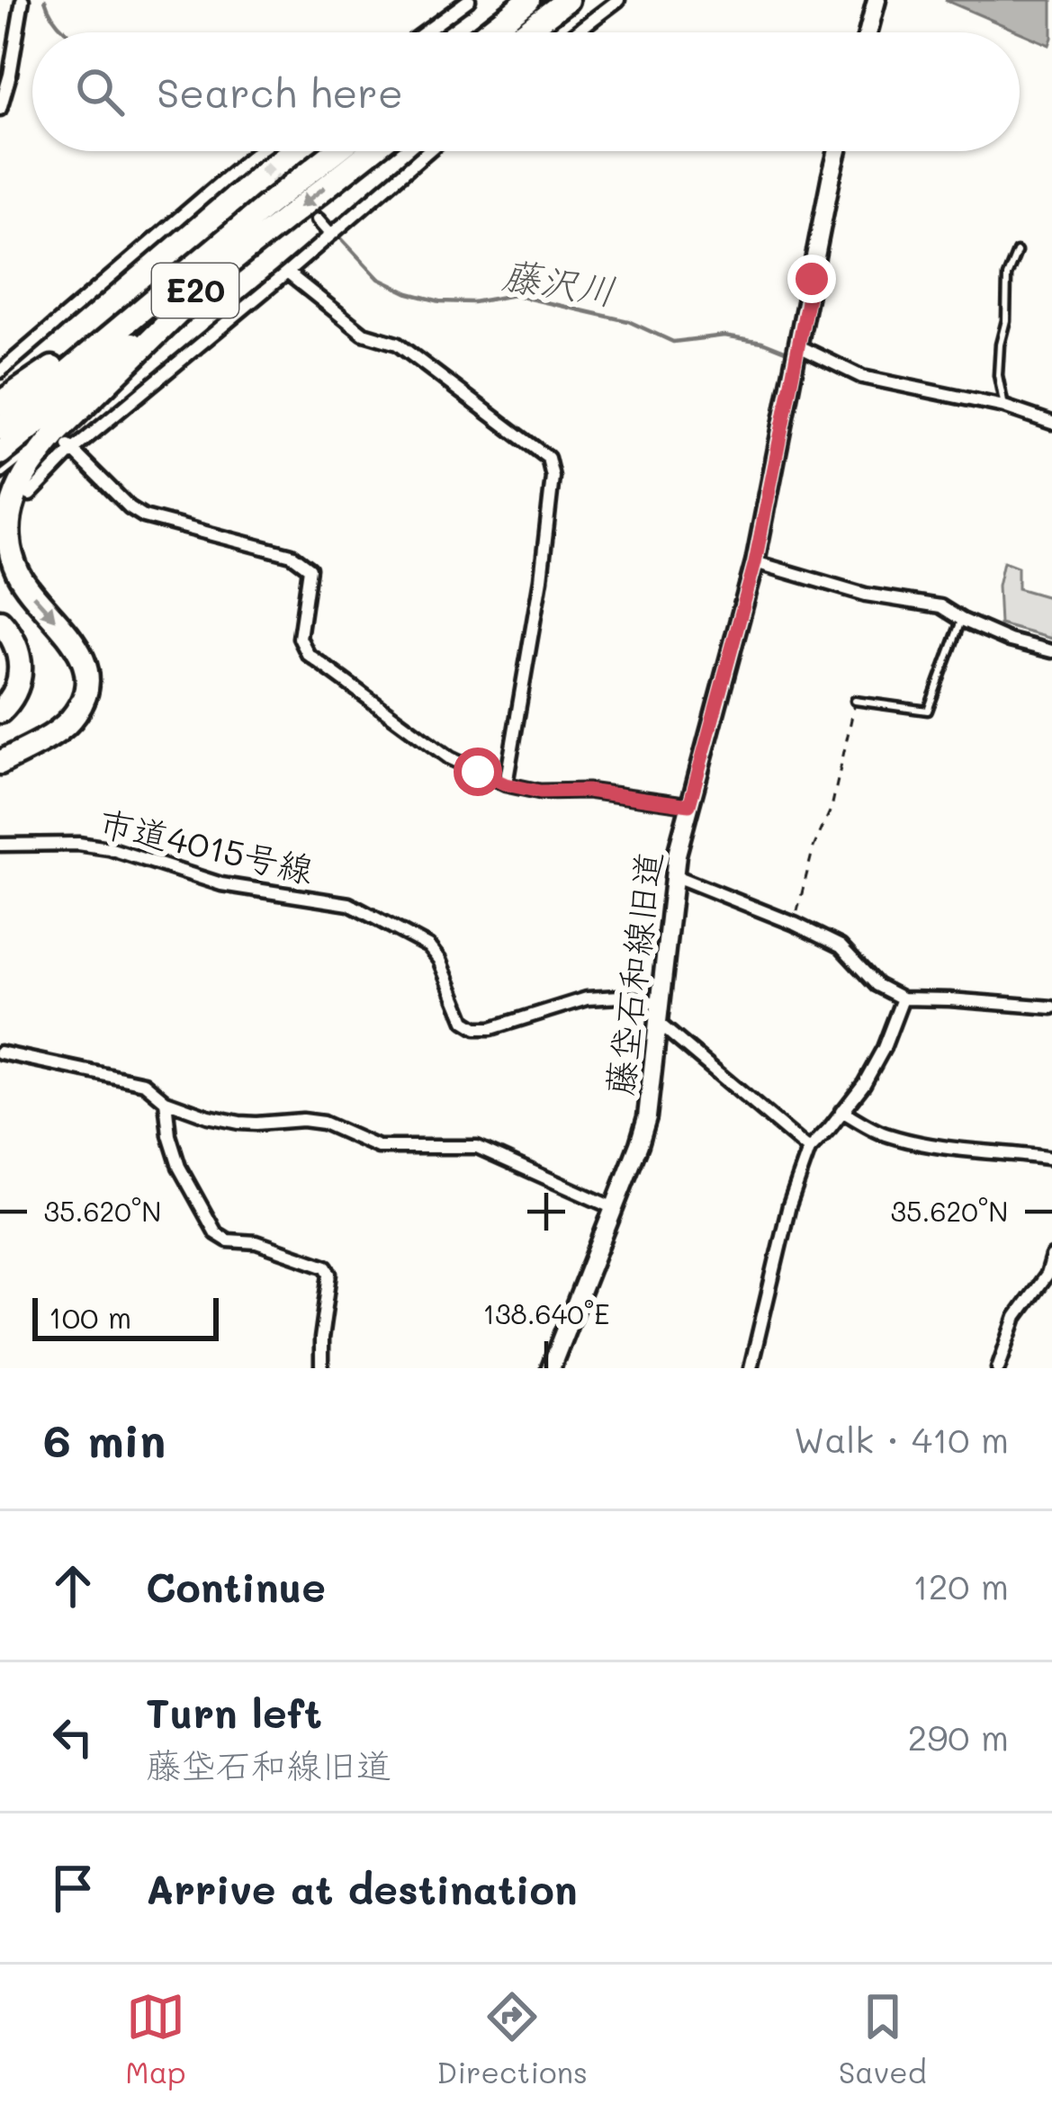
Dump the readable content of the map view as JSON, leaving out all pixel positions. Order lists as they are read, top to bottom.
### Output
{
  "streets": {
    "highway": ["E20"],
    "street": ["市道4015号線", "藤垈石和線旧道"]
  },
  "crossings": [
    ["市道4015号線", "藤垈石和線旧道"]
  ],
  "water": ["藤沢川"],
  "scale_bar": "100 m",
  "page": {
    "search": "Search here",
    "scale": "100 m",
    "heading": ["6 min", "Walk · 410 m"],
    "list": [
      ["Continue", "120 m"],
      ["Turn left", "藤垈石和線旧道", "290 m"],
      "Arrive at destination"
    ],
    "nav": ["Map", "Directions", "Saved"]
  },
  "coordinates": ["35.620°N", "138.640°E"]
}
